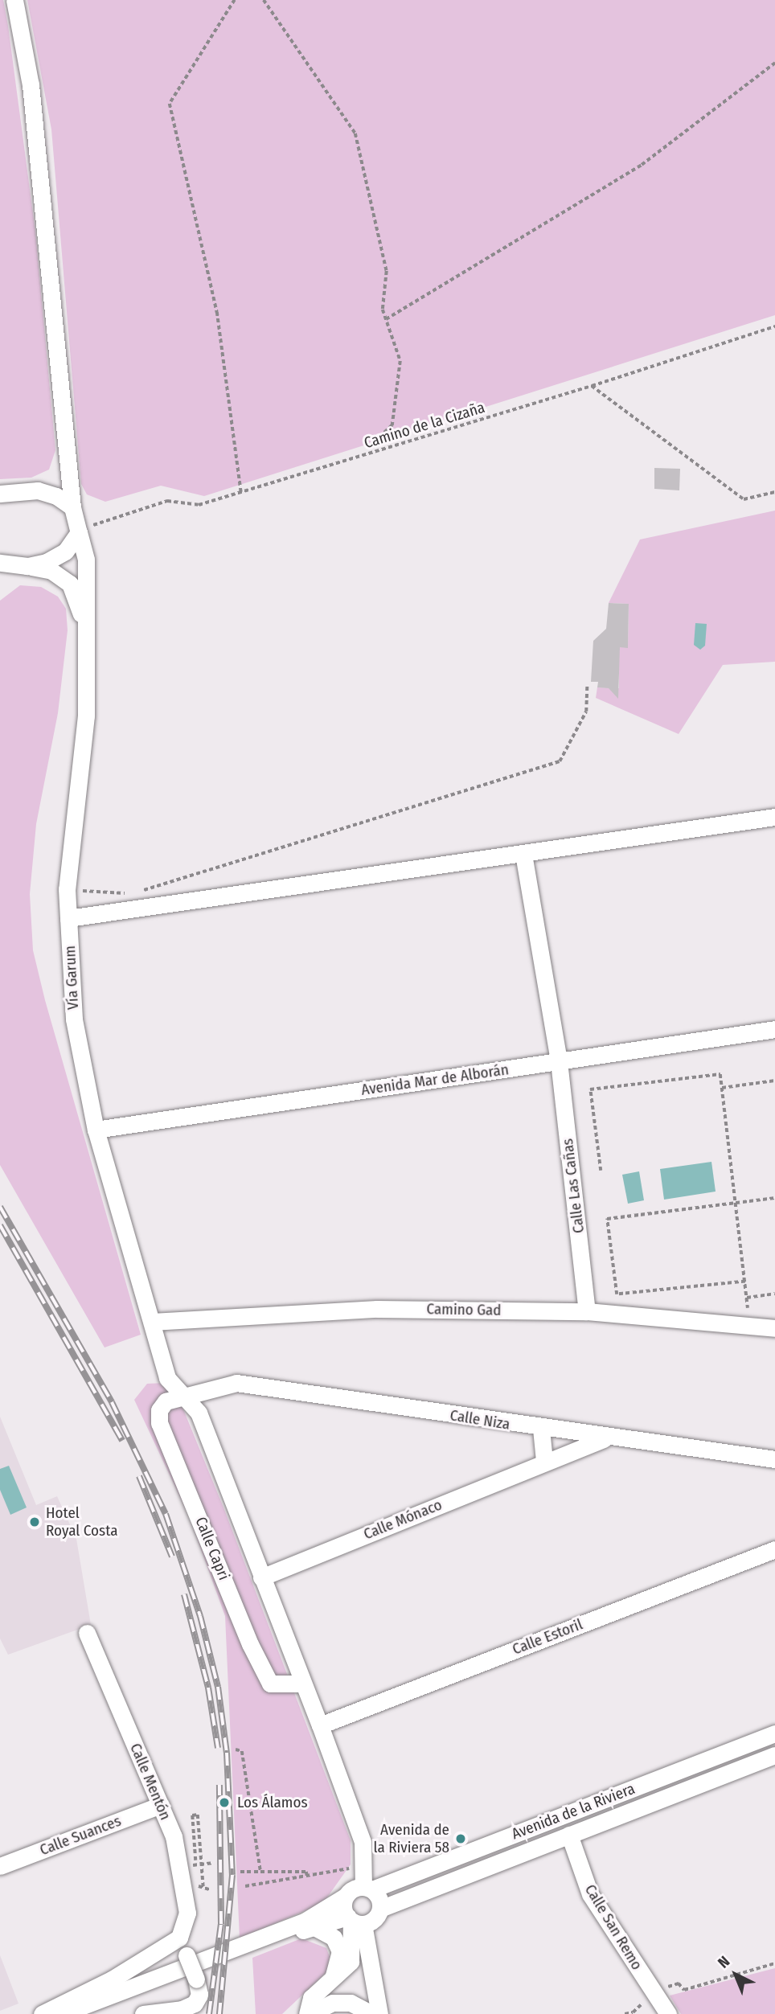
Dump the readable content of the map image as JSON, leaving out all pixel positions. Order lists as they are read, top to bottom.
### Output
{
  "streets": {
    "street": [
      "Vía Garum",
      "Avenida Mar de Alborán",
      "Calle Las Cañas",
      "Camino Gad",
      "Calle Niza",
      "Calle Mónaco",
      "Calle Capri",
      "Calle Estoril",
      "Calle Mentón",
      "Avenida de la Riviera",
      "Calle Suances",
      "Calle San Remo"
    ],
    "path": ["Camino de la Cizaña"]
  },
  "crossings": [
    ["Camino de la Cizaña", "Vía Garum"],
    ["Vía Garum", "Avenida Mar de Alborán"],
    ["Vía Garum", "Camino Gad"],
    ["Avenida Mar de Alborán", "Calle Las Cañas"],
    ["Calle Las Cañas", "Camino Gad"],
    ["Calle Niza", "Calle Mónaco"],
    ["Calle Niza", "Calle Capri"],
    ["Calle Mentón", "Calle Suances"],
    ["Avenida de la Riviera", "Calle San Remo"]
  ],
  "places": ["Hotel Royal Costa", "Los Álamos", "Avenida de la Riviera 58"],
  "north": "top left"
}
